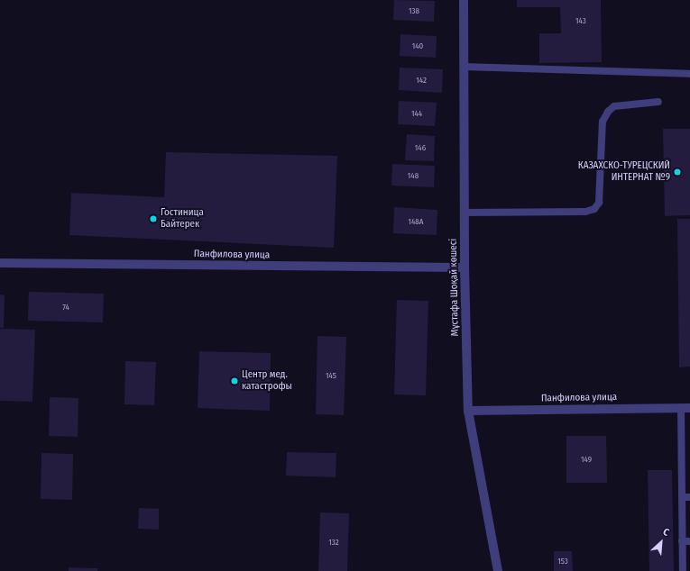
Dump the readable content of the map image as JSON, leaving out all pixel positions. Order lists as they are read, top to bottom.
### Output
{
  "streets": {
    "street": ["Панфилова улица", "Мұстафа Шоқай көшесі"]
  },
  "crossings": [
    ["Панфилова улица", "Мұстафа Шоқай көшесі"]
  ],
  "places": ["КАЗАХСКО-ТУРЕЦСКИЙ ИНТЕРНАТ №9", "Гостиница Байтерек", "Центр мед. катастрофы"],
  "house_numbers": [
    "138",
    "143",
    "140",
    "142",
    "144",
    "146",
    "148",
    "148А",
    "74",
    "145",
    "149",
    "132",
    "153"
  ],
  "north": "top right"
}
